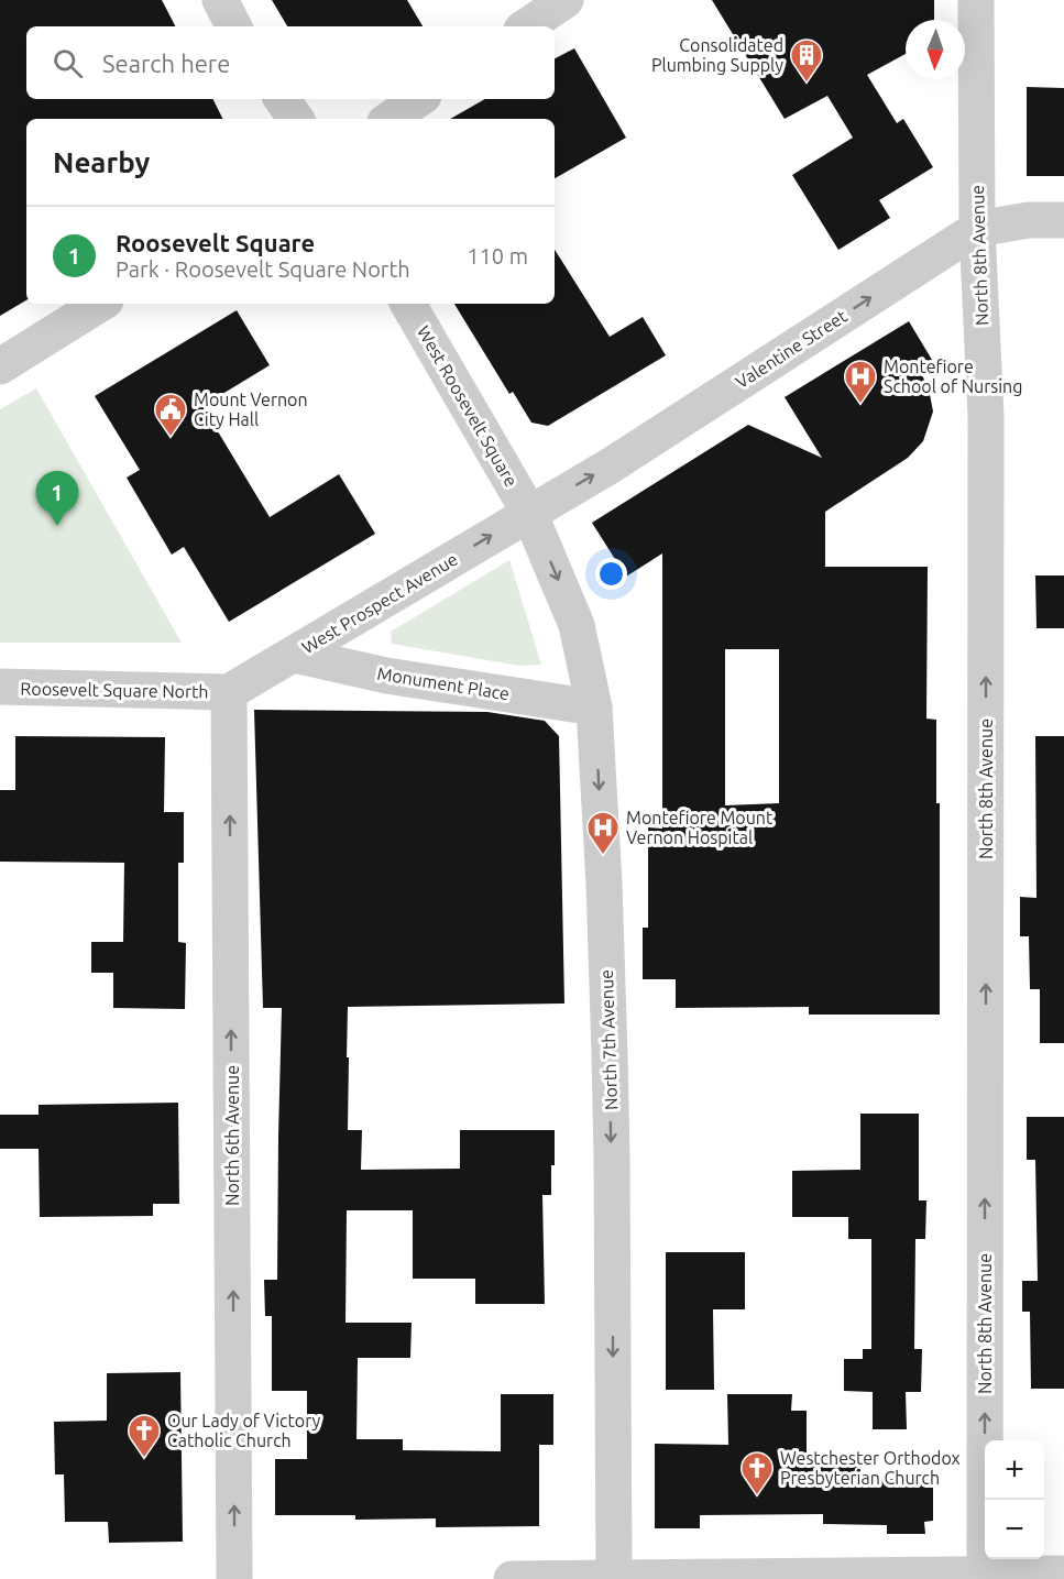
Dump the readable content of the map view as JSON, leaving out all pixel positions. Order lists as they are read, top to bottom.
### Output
{
  "streets": {
    "street": [
      "North 8th Avenue",
      "Valentine Street",
      "West Roosevelt Square",
      "West Prospect Avenue",
      "Monument Place",
      "Roosevelt Square North",
      "North 7th Avenue",
      "North 6th Avenue"
    ]
  },
  "crossings": [
    ["North 8th Avenue", "Valentine Street"],
    ["Valentine Street", "West Roosevelt Square"],
    ["Valentine Street", "West Prospect Avenue"],
    ["Valentine Street", "North 7th Avenue"],
    ["West Roosevelt Square", "West Prospect Avenue"],
    ["West Roosevelt Square", "North 7th Avenue"],
    ["West Prospect Avenue", "Monument Place"],
    ["West Prospect Avenue", "Roosevelt Square North"],
    ["West Prospect Avenue", "North 7th Avenue"],
    ["West Prospect Avenue", "North 6th Avenue"],
    ["Monument Place", "North 7th Avenue"],
    ["Roosevelt Square North", "North 6th Avenue"]
  ],
  "one_way": [
    "North 8th Avenue",
    "Valentine Street",
    "West Prospect Avenue",
    "North 7th Avenue",
    "North 6th Avenue"
  ],
  "places": {
    "building": ["Consolidated Plumbing Supply"],
    "hospital": ["Montefiore School of Nursing", "Montefiore Mount Vernon Hospital"],
    "public building": ["Mount Vernon City Hall"],
    "church": ["Our Lady of Victory Catholic Church", "Westchester Orthodox Presbyterian Church"]
  },
  "north": "bottom",
  "page": {
    "search": "Search here",
    "heading": "Nearby",
    "list": [
      {
        "mark": "1",
        "name": "Roosevelt Square",
        "note": "Park · Roosevelt Square North",
        "value": "110 m"
      }
    ],
    "pins": "1",
    "map_buttons": ["+", "−"]
  }
}
